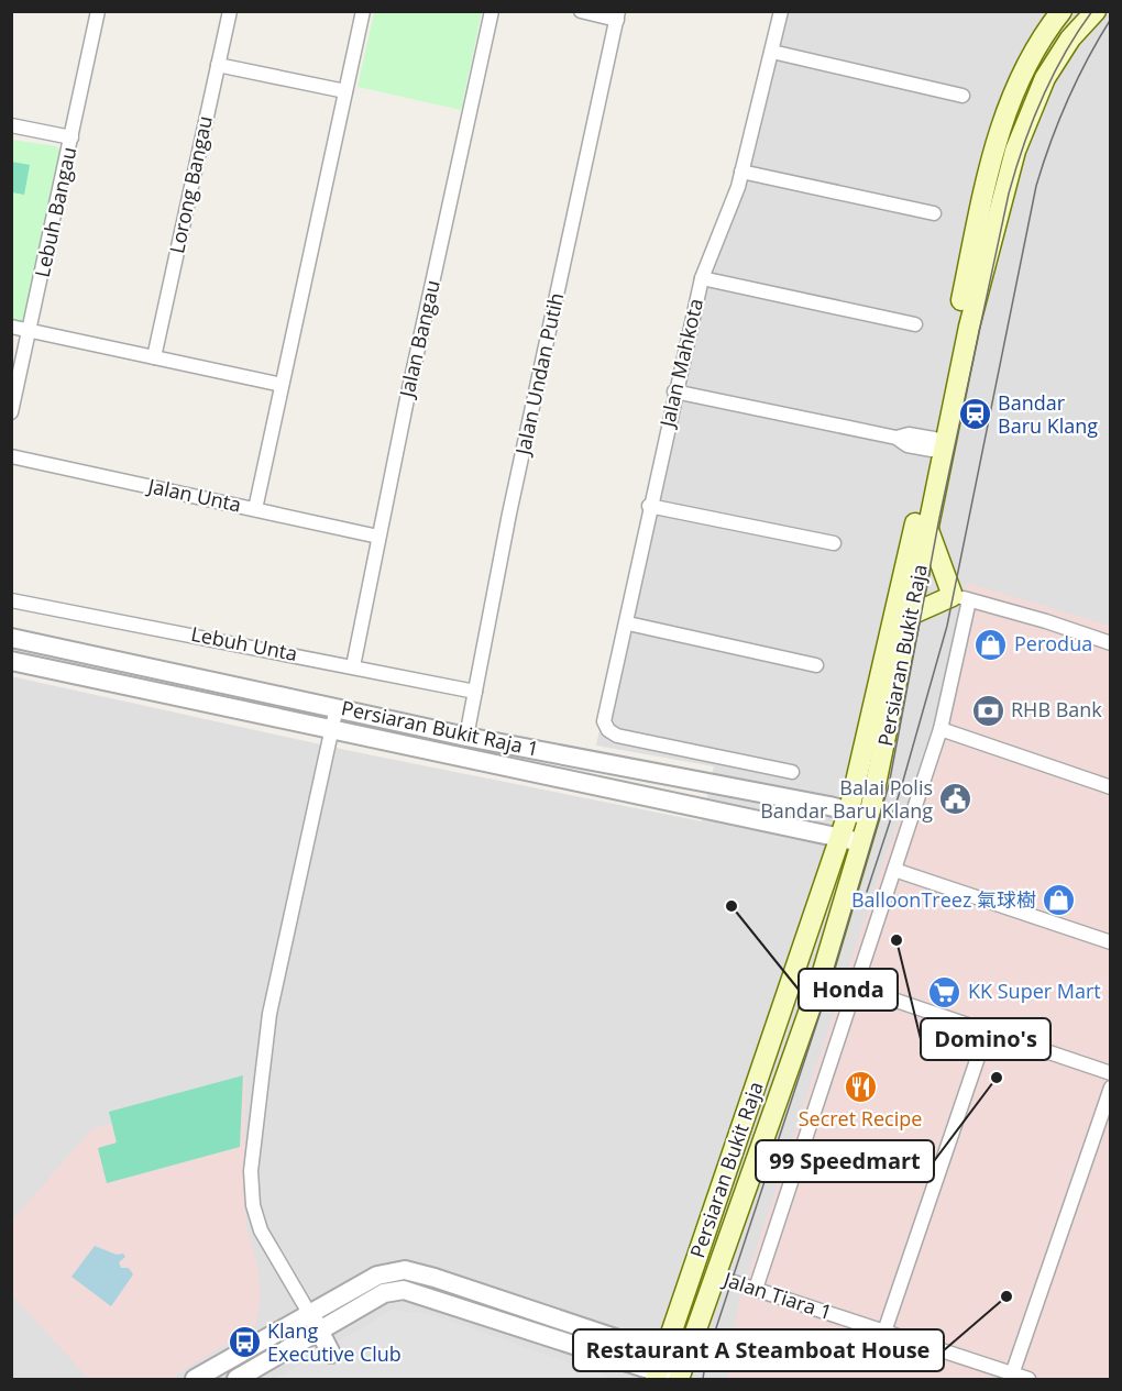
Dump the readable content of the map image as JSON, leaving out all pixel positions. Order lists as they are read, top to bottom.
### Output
{
  "streets": {
    "main road": ["Persiaran Bukit Raja"],
    "street": [
      "Lorong Bangau",
      "Lebuh Bangau",
      "Jalan Bangau",
      "Jalan Mahkota",
      "Jalan Undan Putih",
      "Jalan Unta",
      "Lebuh Unta",
      "Persiaran Bukit Raja 1",
      "Jalan Tiara 1"
    ]
  },
  "crossings": [
    ["Jalan Bangau", "Jalan Unta"],
    ["Jalan Bangau", "Lebuh Unta"],
    ["Jalan Undan Putih", "Lebuh Unta"],
    ["Jalan Undan Putih", "Persiaran Bukit Raja 1"],
    ["Persiaran Bukit Raja", "Persiaran Bukit Raja 1"],
    ["Persiaran Bukit Raja", "Jalan Tiara 1"]
  ],
  "places": {
    "station": ["Bandar Baru Klang"],
    "shop": ["Perodua", "BalloonTreez 氣球樹"],
    "bank": ["RHB Bank"],
    "public building": ["Balai Polis Bandar Baru Klang"],
    "other": [
      "Honda",
      "Domino's",
      "99 Speedmart",
      "Restaurant A Steamboat House"
    ],
    "supermarket": ["KK Super Mart"],
    "restaurant": ["Secret Recipe"],
    "bus stop": ["Klang Executive Club"]
  }
}
